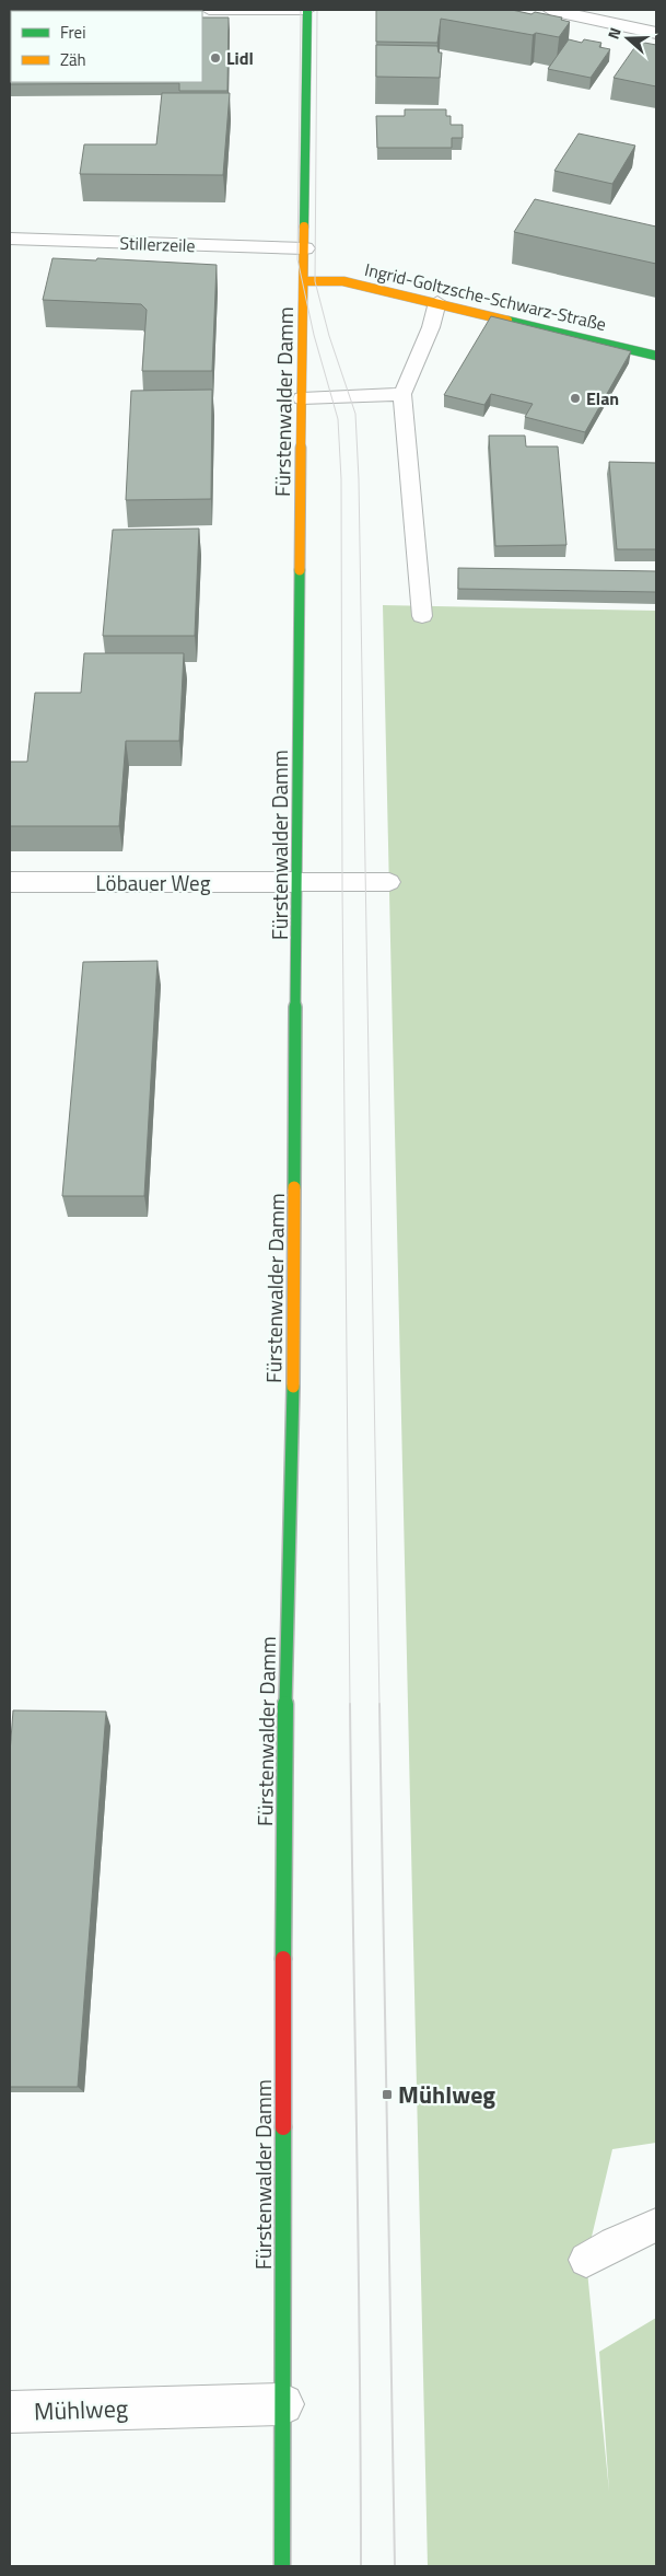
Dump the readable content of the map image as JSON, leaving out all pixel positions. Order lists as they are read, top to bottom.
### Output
{
  "streets": {
    "main road": ["Ingrid-Goltzsche-Schwarz-Straße", "Fürstenwalder Damm"],
    "street": ["Stillerzeile", "Löbauer Weg", "Mühlweg"]
  },
  "crossings": [
    ["Stillerzeile", "Fürstenwalder Damm"],
    ["Ingrid-Goltzsche-Schwarz-Straße", "Fürstenwalder Damm"],
    ["Fürstenwalder Damm", "Löbauer Weg"],
    ["Fürstenwalder Damm", "Mühlweg"]
  ],
  "places": {
    "other": ["Lidl", "Elan"],
    "transit": ["Mühlweg"]
  },
  "legend": ["Frei", "Zäh"],
  "north": "left"
}
